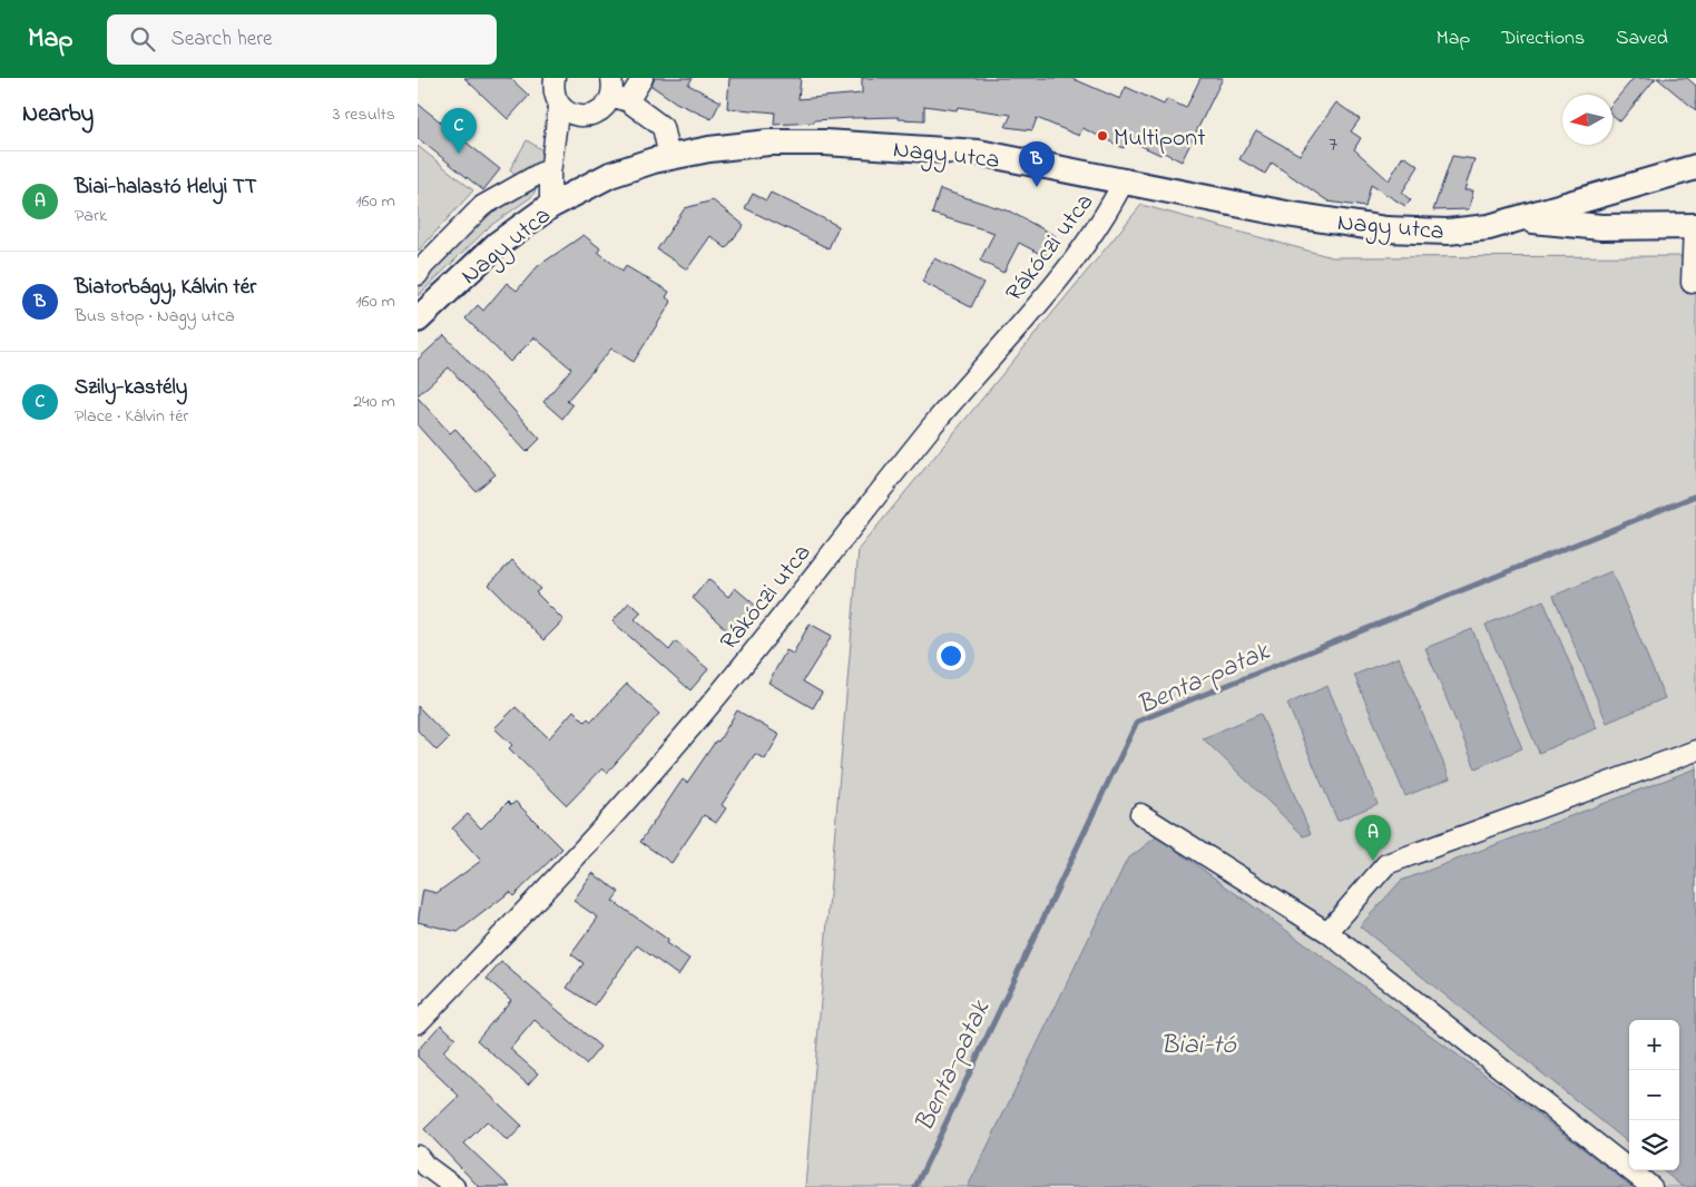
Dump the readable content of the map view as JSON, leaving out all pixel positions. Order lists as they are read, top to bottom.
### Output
{
  "streets": {
    "main road": ["Nagy utca"],
    "street": ["Rákóczi utca"]
  },
  "crossings": [
    ["Nagy utca", "Rákóczi utca"]
  ],
  "water": ["Benta-patak", "Biai-tó"],
  "places": ["Multipont"],
  "house_numbers": ["7"],
  "north": "left",
  "page": {
    "header": "Map",
    "search": "Search here",
    "nav": ["Map", "Directions", "Saved"],
    "heading": ["Nearby", "3 results"],
    "pins": ["C", "B", "A"],
    "list": [
      {
        "mark": "A",
        "name": "Biai-halastó Helyi TT",
        "note": "Park",
        "value": "160 m"
      },
      {
        "mark": "B",
        "name": "Biatorbágy, Kálvin tér",
        "note": "Bus stop · Nagy utca",
        "value": "160 m"
      },
      {
        "mark": "C",
        "name": "Szily-kastély",
        "note": "Place · Kálvin tér",
        "value": "240 m"
      }
    ],
    "map_buttons": ["+", "−"]
  }
}
